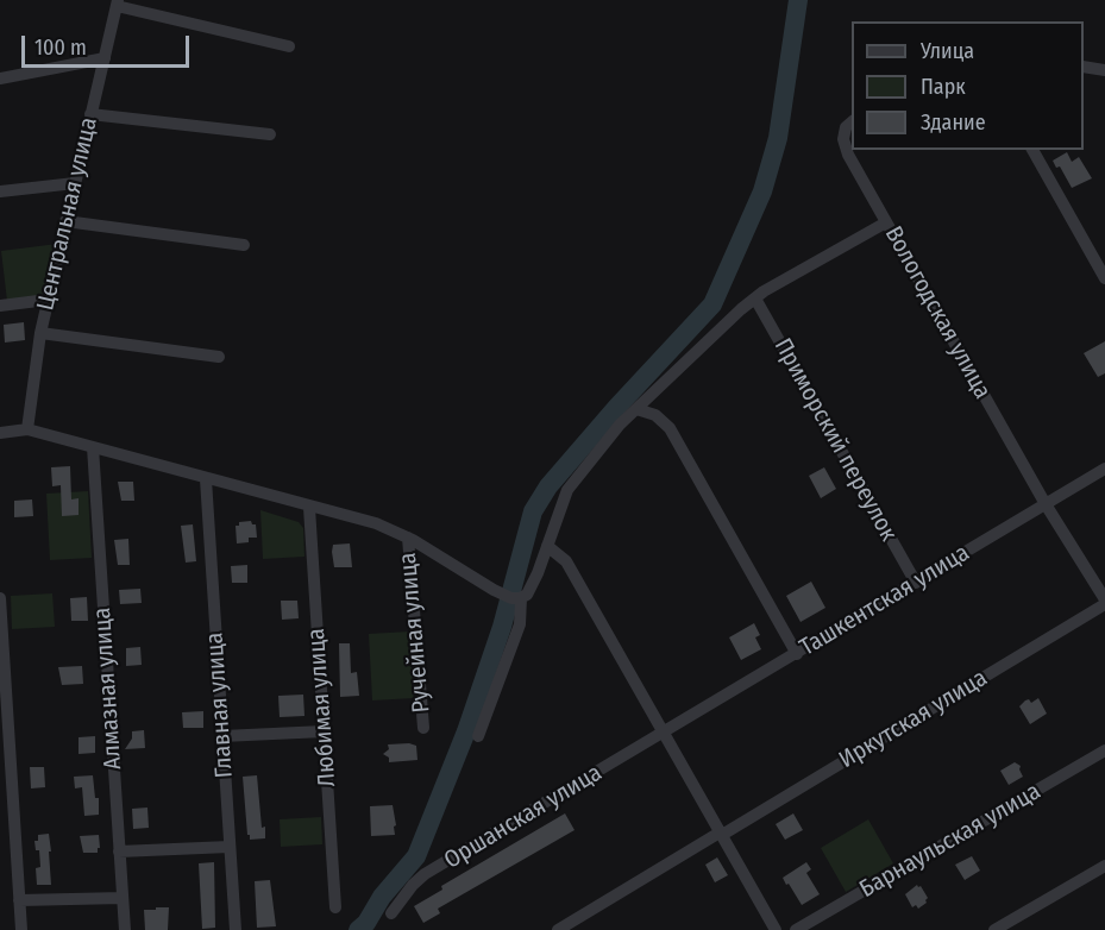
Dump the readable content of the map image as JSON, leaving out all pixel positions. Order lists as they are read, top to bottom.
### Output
{
  "streets": {
    "street": [
      "Центральная улица",
      "Вологодская улица",
      "Приморский переулок",
      "Ташкентская улица",
      "Ручейная улица",
      "Алмазная улица",
      "Главная улица",
      "Любимая улица",
      "Иркутская улица",
      "Оршанская улица",
      "Барнаульская улица"
    ]
  },
  "crossings": [
    ["Вологодская улица", "Ташкентская улица"],
    ["Вологодская улица", "Иркутская улица"],
    ["Приморский переулок", "Ташкентская улица"],
    ["Ташкентская улица", "Оршанская улица"]
  ],
  "legend": ["Улица", "Парк", "Здание"],
  "scale_bar": "100 m"
}
